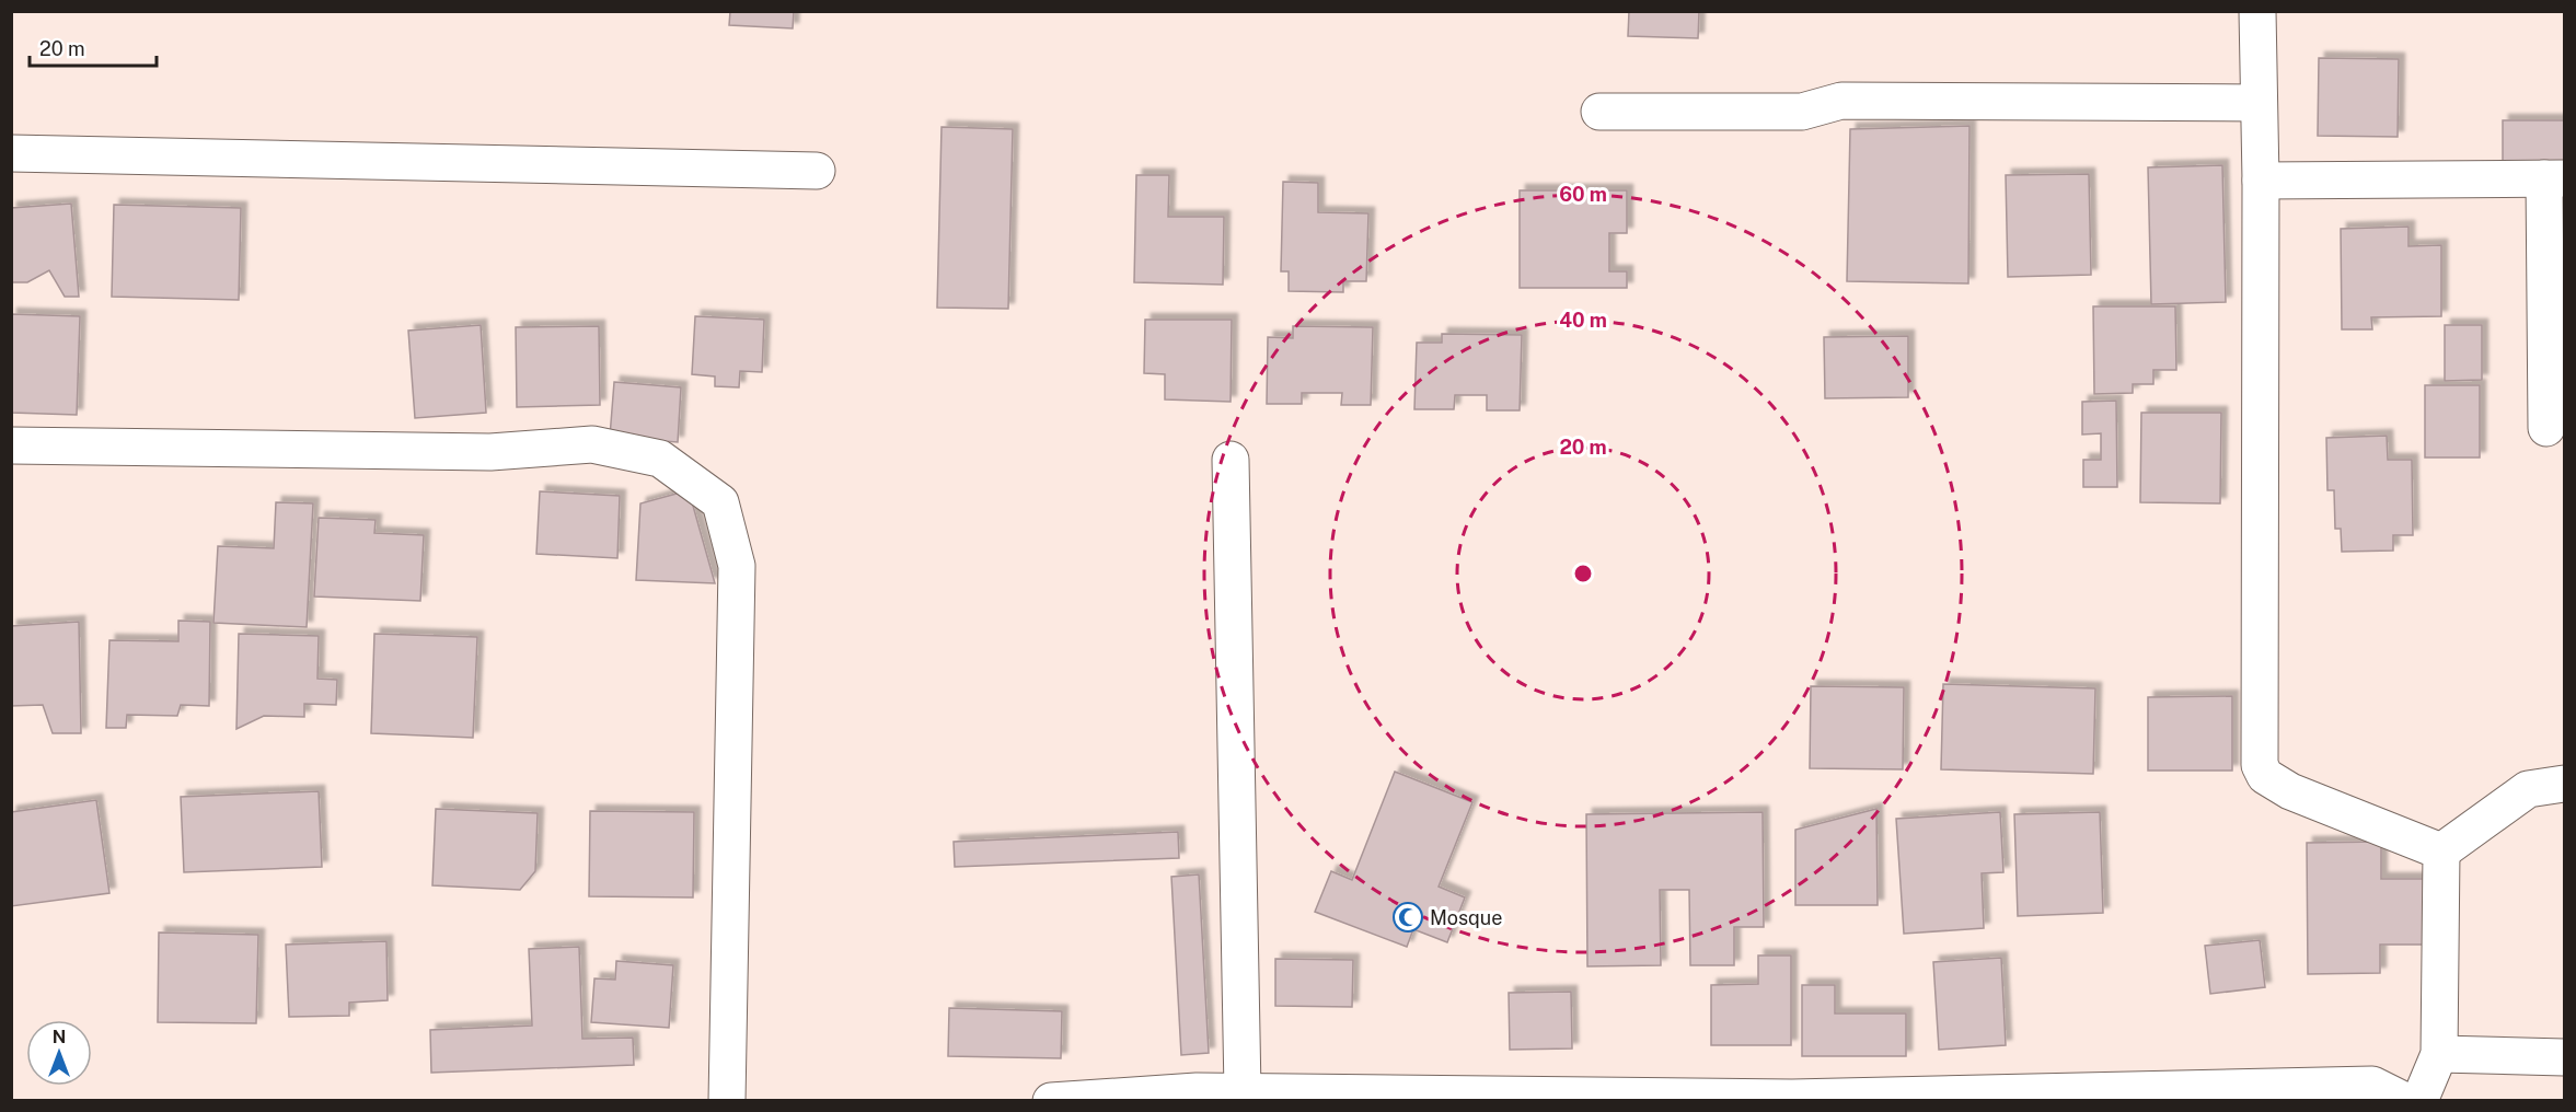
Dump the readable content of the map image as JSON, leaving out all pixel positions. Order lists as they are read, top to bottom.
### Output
{
  "places": {
    "mosque": ["Mosque"]
  },
  "scale_bar": "20 m",
  "north": "top",
  "rings": ["60 m", "40 m", "20 m"]
}
